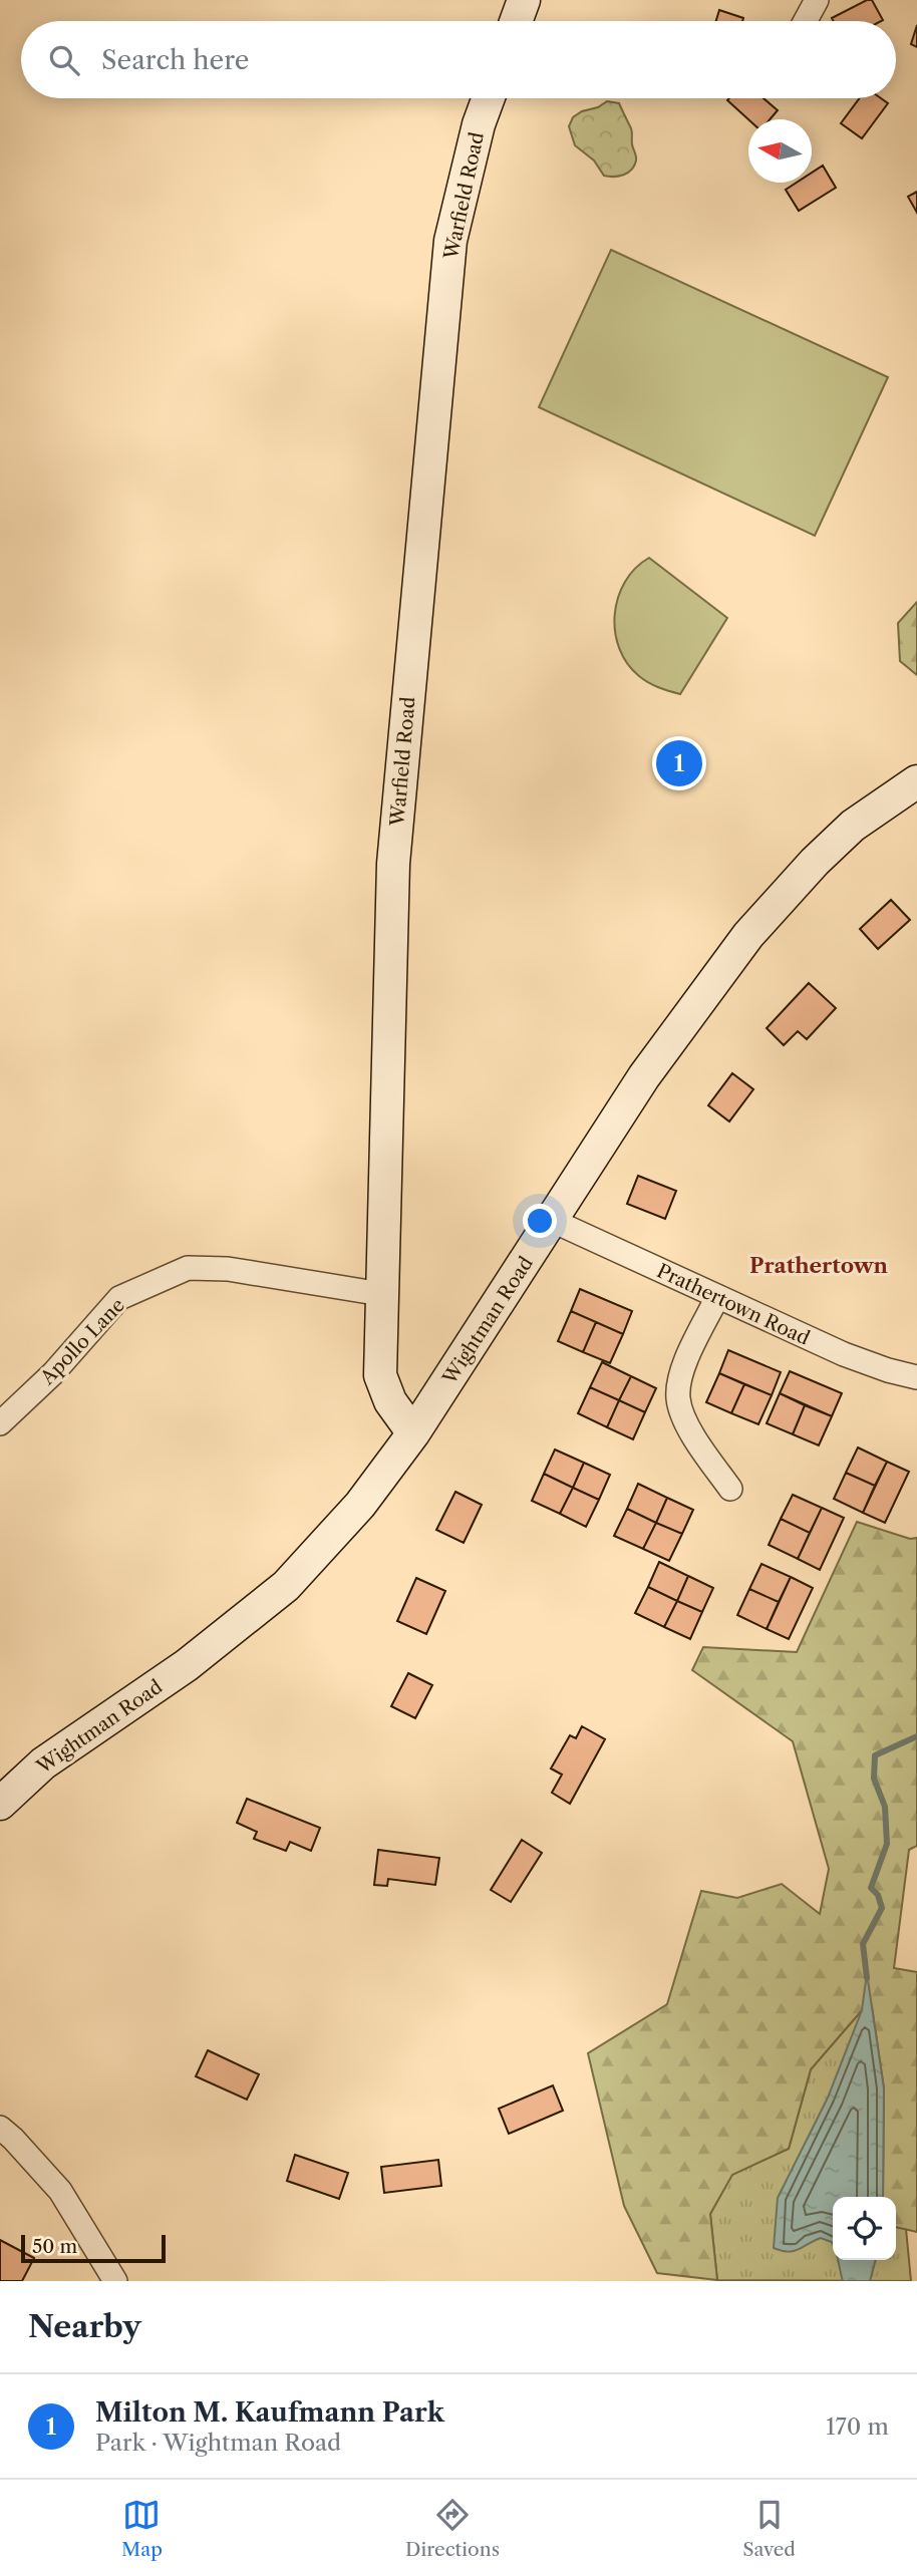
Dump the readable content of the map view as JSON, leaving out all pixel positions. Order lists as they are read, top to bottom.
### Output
{
  "streets": {
    "street": [
      "Warfield Road",
      "Prathertown Road",
      "Wightman Road",
      "Apollo Lane"
    ]
  },
  "crossings": [
    ["Warfield Road", "Wightman Road"],
    ["Warfield Road", "Apollo Lane"],
    ["Prathertown Road", "Wightman Road"]
  ],
  "districts": ["Prathertown"],
  "scale_bar": "50 m",
  "north": "left",
  "page": {
    "search": "Search here",
    "pins": "1",
    "scale": "50 m",
    "heading": "Nearby",
    "list": [
      {
        "mark": "1",
        "name": "Milton M. Kaufmann Park",
        "note": "Park · Wightman Road",
        "value": "170 m"
      }
    ],
    "nav": ["Map", "Directions", "Saved"]
  }
}
